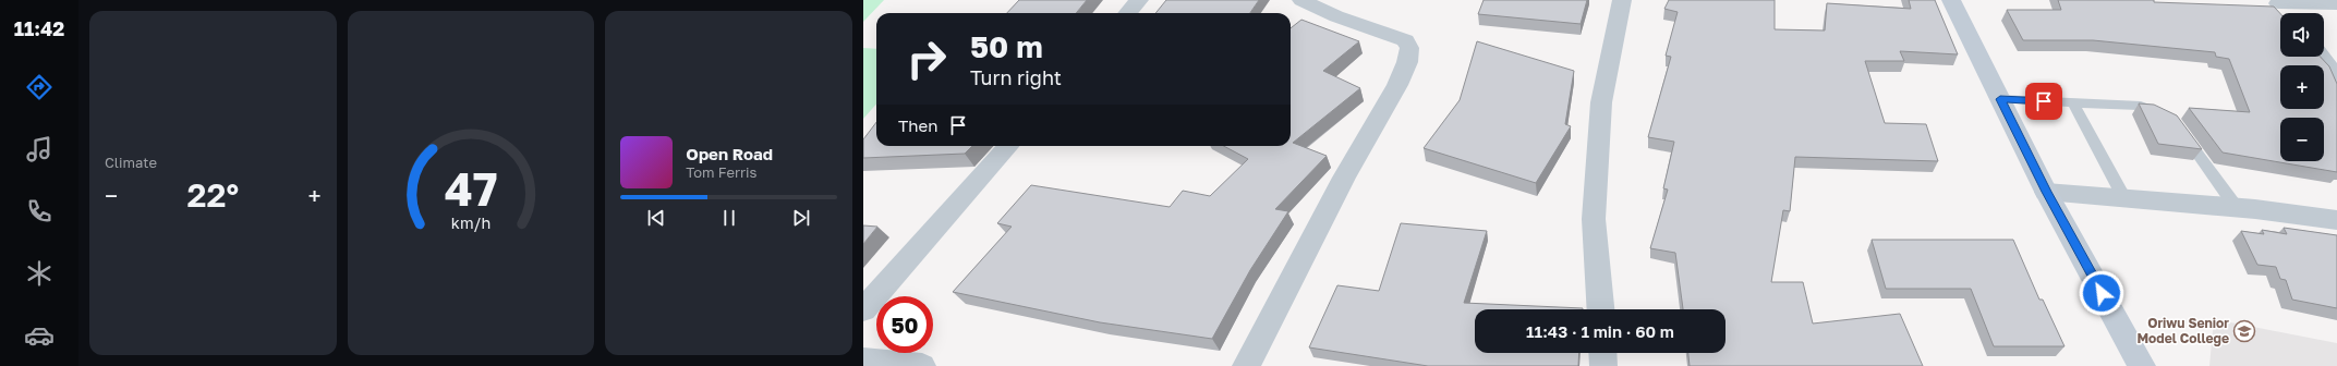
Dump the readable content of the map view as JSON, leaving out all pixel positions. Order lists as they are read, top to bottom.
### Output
{
  "places": {
    "school or university": ["Oriwu Senior Model College"]
  },
  "page": {
    "tabs": "11:42",
    "tile": "Climate",
    "map_buttons": ["+", "−"],
    "turn": ["50 m", "Turn right"],
    "then": "Then",
    "song": ["Open Road", "Tom Ferris"],
    "heat": ["−", "22°", "+"],
    "limit": "50",
    "trip": "11:43 · 1 min · 60 m",
    "gauge": ["47", "km/h"]
  }
}
